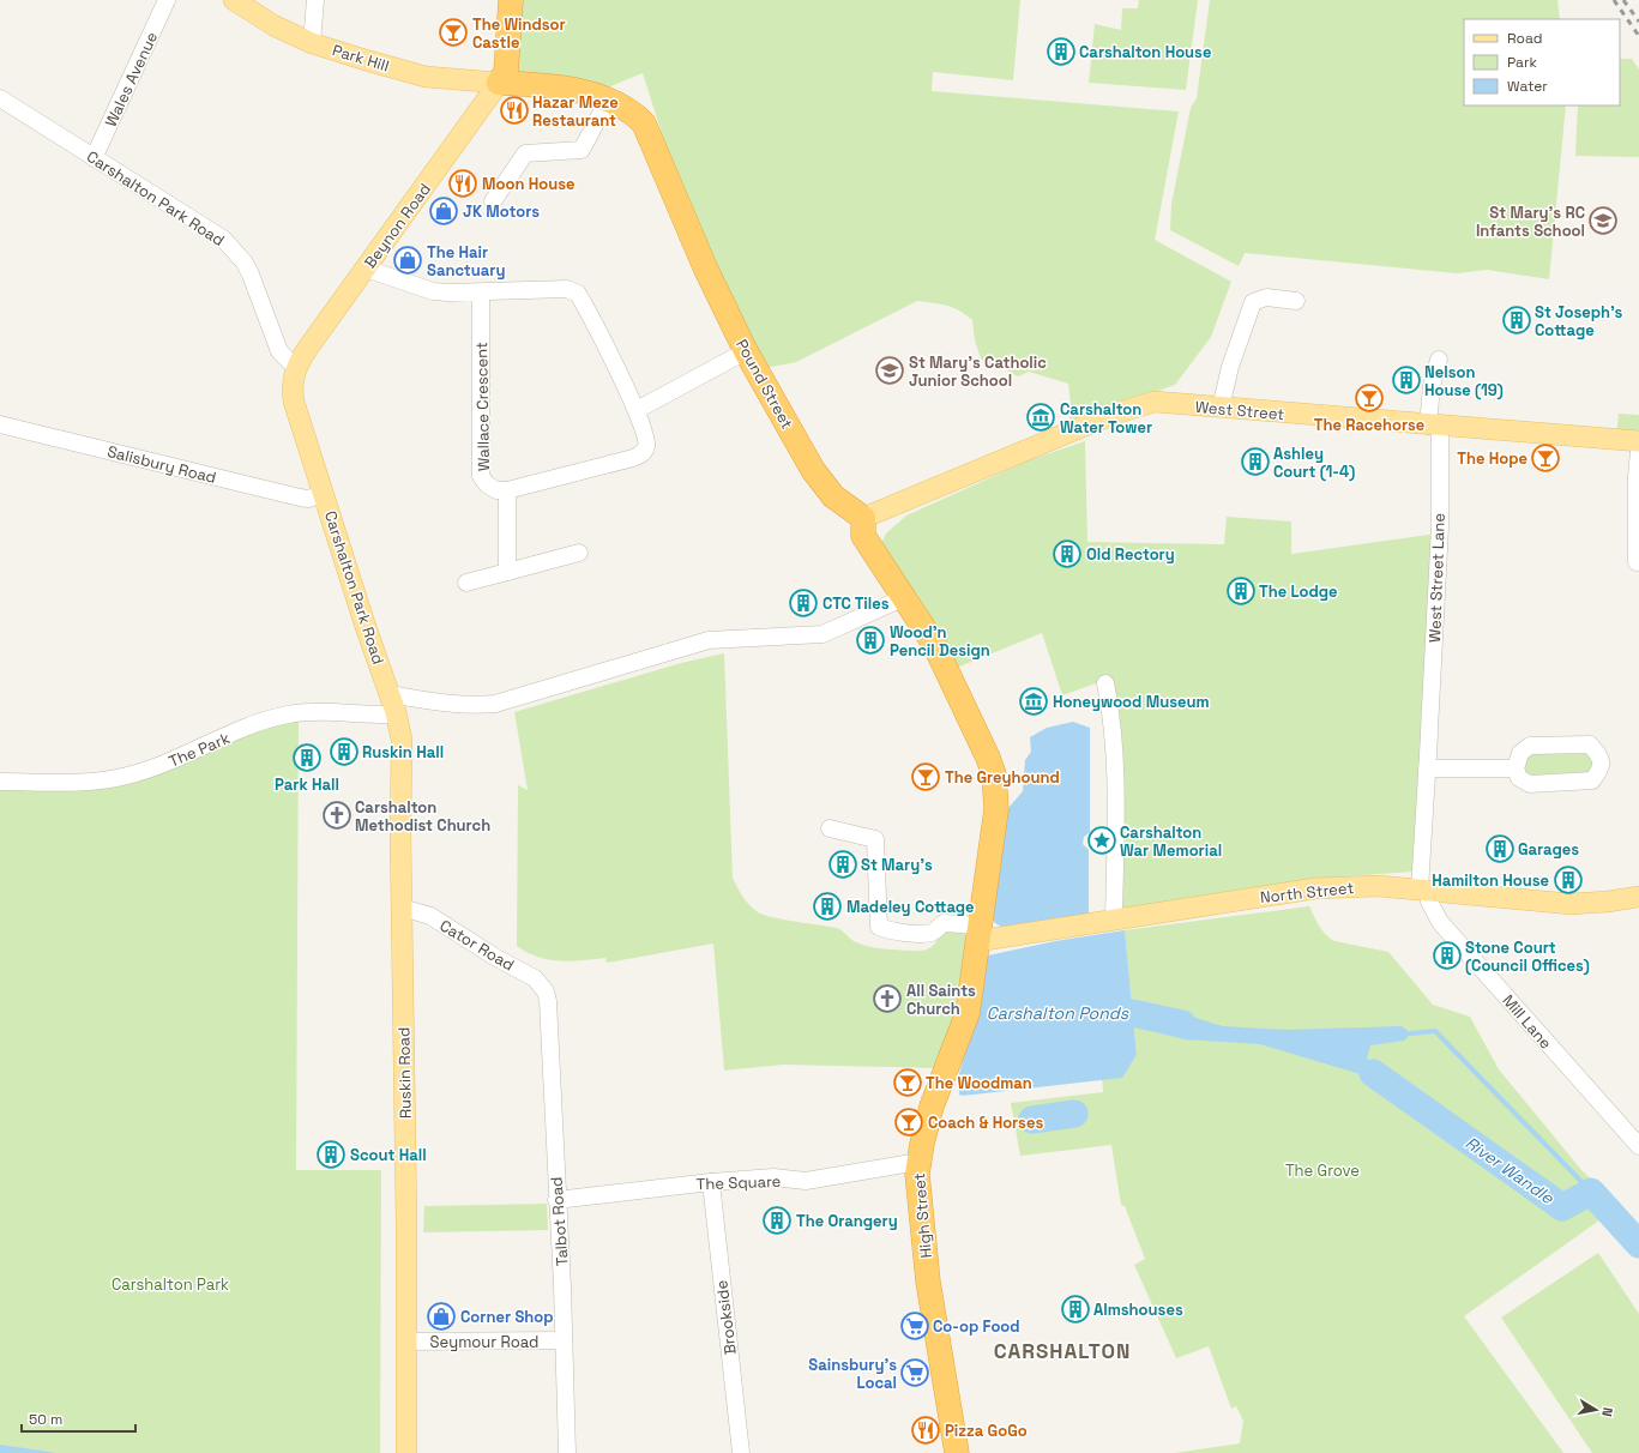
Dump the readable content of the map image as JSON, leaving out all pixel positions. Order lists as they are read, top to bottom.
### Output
{
  "streets": {
    "highway": ["Pound Street", "High Street"],
    "main road": [
      "Park Hill",
      "Carshalton Park Road",
      "Beynon Road",
      "West Street",
      "North Street",
      "Ruskin Road"
    ],
    "street": [
      "Wales Avenue",
      "Wallace Crescent",
      "Salisbury Road",
      "West Street Lane",
      "The Park",
      "Cator Road",
      "Mill Lane",
      "The Square",
      "Talbot Road",
      "Brookside",
      "Seymour Road"
    ]
  },
  "crossings": [
    ["Park Hill", "Beynon Road"],
    ["Park Hill", "Pound Street"],
    ["Wales Avenue", "Carshalton Park Road"],
    ["Carshalton Park Road", "Beynon Road"],
    ["Carshalton Park Road", "Salisbury Road"],
    ["Carshalton Park Road", "The Park"],
    ["Carshalton Park Road", "Ruskin Road"],
    ["Beynon Road", "Pound Street"],
    ["Pound Street", "West Street"],
    ["West Street", "West Street Lane"],
    ["West Street Lane", "North Street"],
    ["West Street Lane", "Mill Lane"],
    ["The Park", "Ruskin Road"],
    ["North Street", "Mill Lane"],
    ["North Street", "High Street"],
    ["Cator Road", "Ruskin Road"],
    ["Cator Road", "Talbot Road"],
    ["Ruskin Road", "Seymour Road"],
    ["The Square", "High Street"],
    ["The Square", "Talbot Road"],
    ["The Square", "Brookside"],
    ["Talbot Road", "Seymour Road"]
  ],
  "districts": ["CARSHALTON"],
  "water": ["Carshalton Ponds", "River Wandle"],
  "parks": ["The Grove", "Carshalton Park"],
  "places": {
    "bar": [
      "The Windsor Castle",
      "The Racehorse",
      "The Hope",
      "The Greyhound",
      "The Woodman",
      "Coach & Horses"
    ],
    "building": [
      "Carshalton House",
      "St Joseph's Cottage",
      "Nelson House (19)",
      "Ashley Court (1-4)",
      "Old Rectory",
      "The Lodge",
      "CTC Tiles",
      "Wood'n Pencil Design",
      "Ruskin Hall",
      "Park Hall",
      "Garages",
      "St Mary's",
      "Hamilton House",
      "Madeley Cottage",
      "Stone Court (Council Offices)",
      "Scout Hall",
      "The Orangery",
      "Almshouses"
    ],
    "restaurant": ["Hazar Meze Restaurant", "Moon House", "Pizza GoGo"],
    "shop": ["JK Motors", "The Hair Sanctuary", "Corner Shop"],
    "school or university": ["St Mary's RC Infants School", "St Mary’s Catholic Junior School"],
    "museum": ["Carshalton Water Tower", "Honeywood Museum"],
    "church": ["Carshalton Methodist Church", "All Saints Church"],
    "place": ["Carshalton War Memorial"],
    "supermarket": ["Co-op Food", "Sainsbury's Local"]
  },
  "legend": ["Road", "Park", "Water"],
  "scale_bar": "50 m",
  "north": "right"
}
